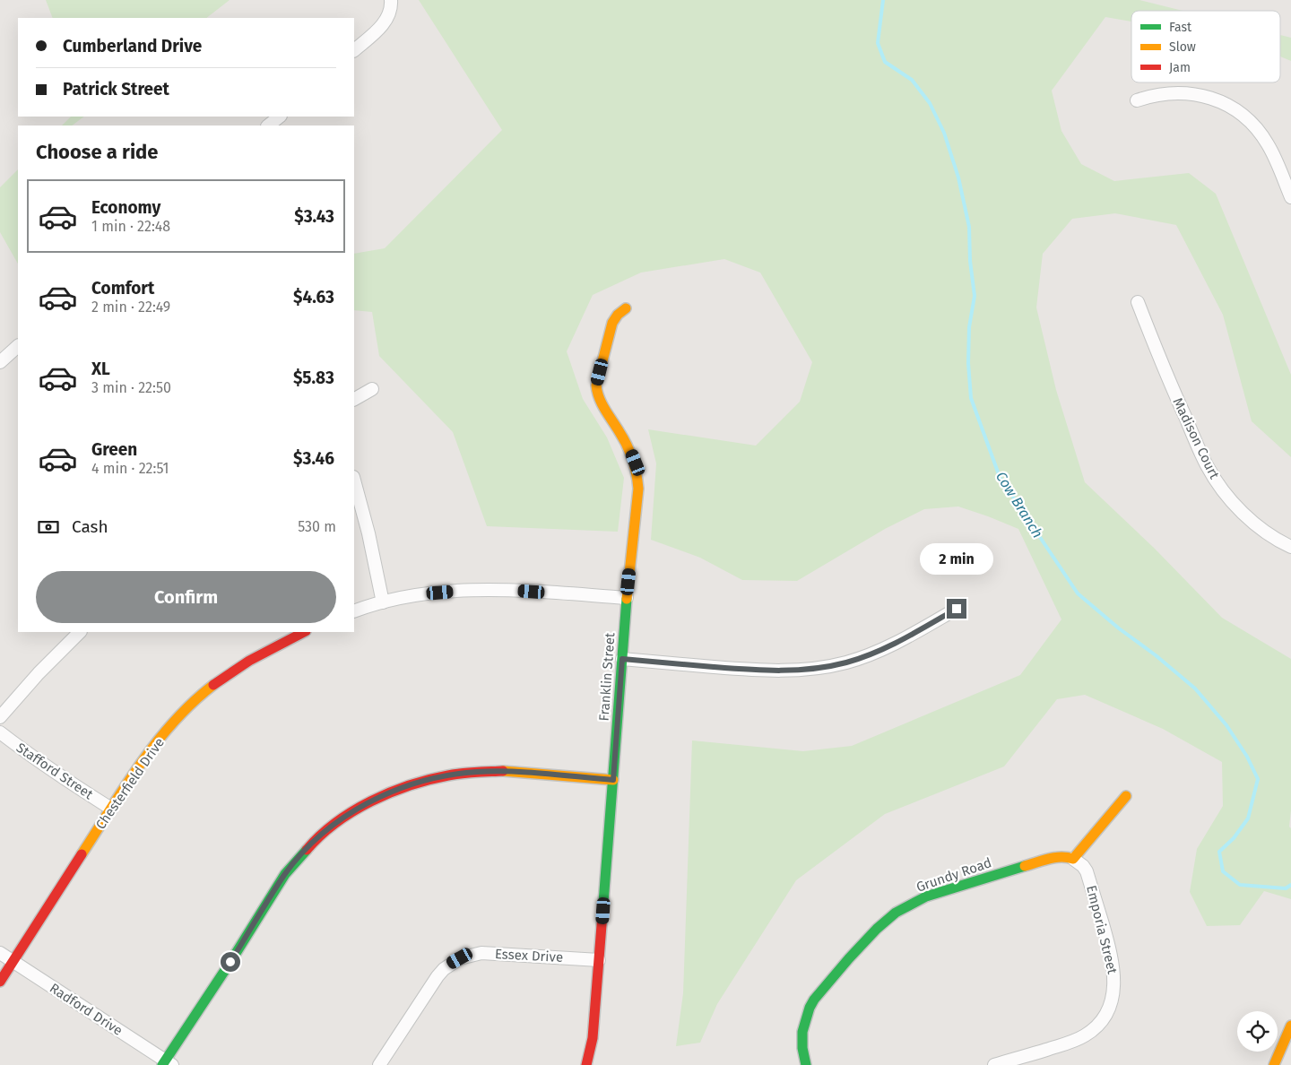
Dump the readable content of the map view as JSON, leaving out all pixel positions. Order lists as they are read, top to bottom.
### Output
{
  "streets": {
    "street": [
      "Madison Court",
      "Franklin Street",
      "Stafford Street",
      "Chesterfield Drive",
      "Grundy Road",
      "Emporia Street",
      "Essex Drive",
      "Radford Drive"
    ]
  },
  "crossings": [
    ["Franklin Street", "Essex Drive"],
    ["Stafford Street", "Chesterfield Drive"],
    ["Chesterfield Drive", "Radford Drive"],
    ["Grundy Road", "Emporia Street"]
  ],
  "water": ["Cow Branch"],
  "legend": ["Fast", "Slow", "Jam"],
  "page": {
    "banner": ["Cumberland Drive", "Patrick Street"],
    "heading": "Choose a ride",
    "list": [
      {
        "name": "Economy",
        "note": "1 min · 22:48",
        "value": "$3.43"
      },
      {
        "name": "Comfort",
        "note": "2 min · 22:49",
        "value": "$4.63"
      },
      {
        "name": "XL",
        "note": "3 min · 22:50",
        "value": "$5.83"
      },
      {
        "name": "Green",
        "note": "4 min · 22:51",
        "value": "$3.46"
      }
    ],
    "pay": ["Cash", "530 m"],
    "bubble": "2 min",
    "buttons": "Confirm"
  }
}
